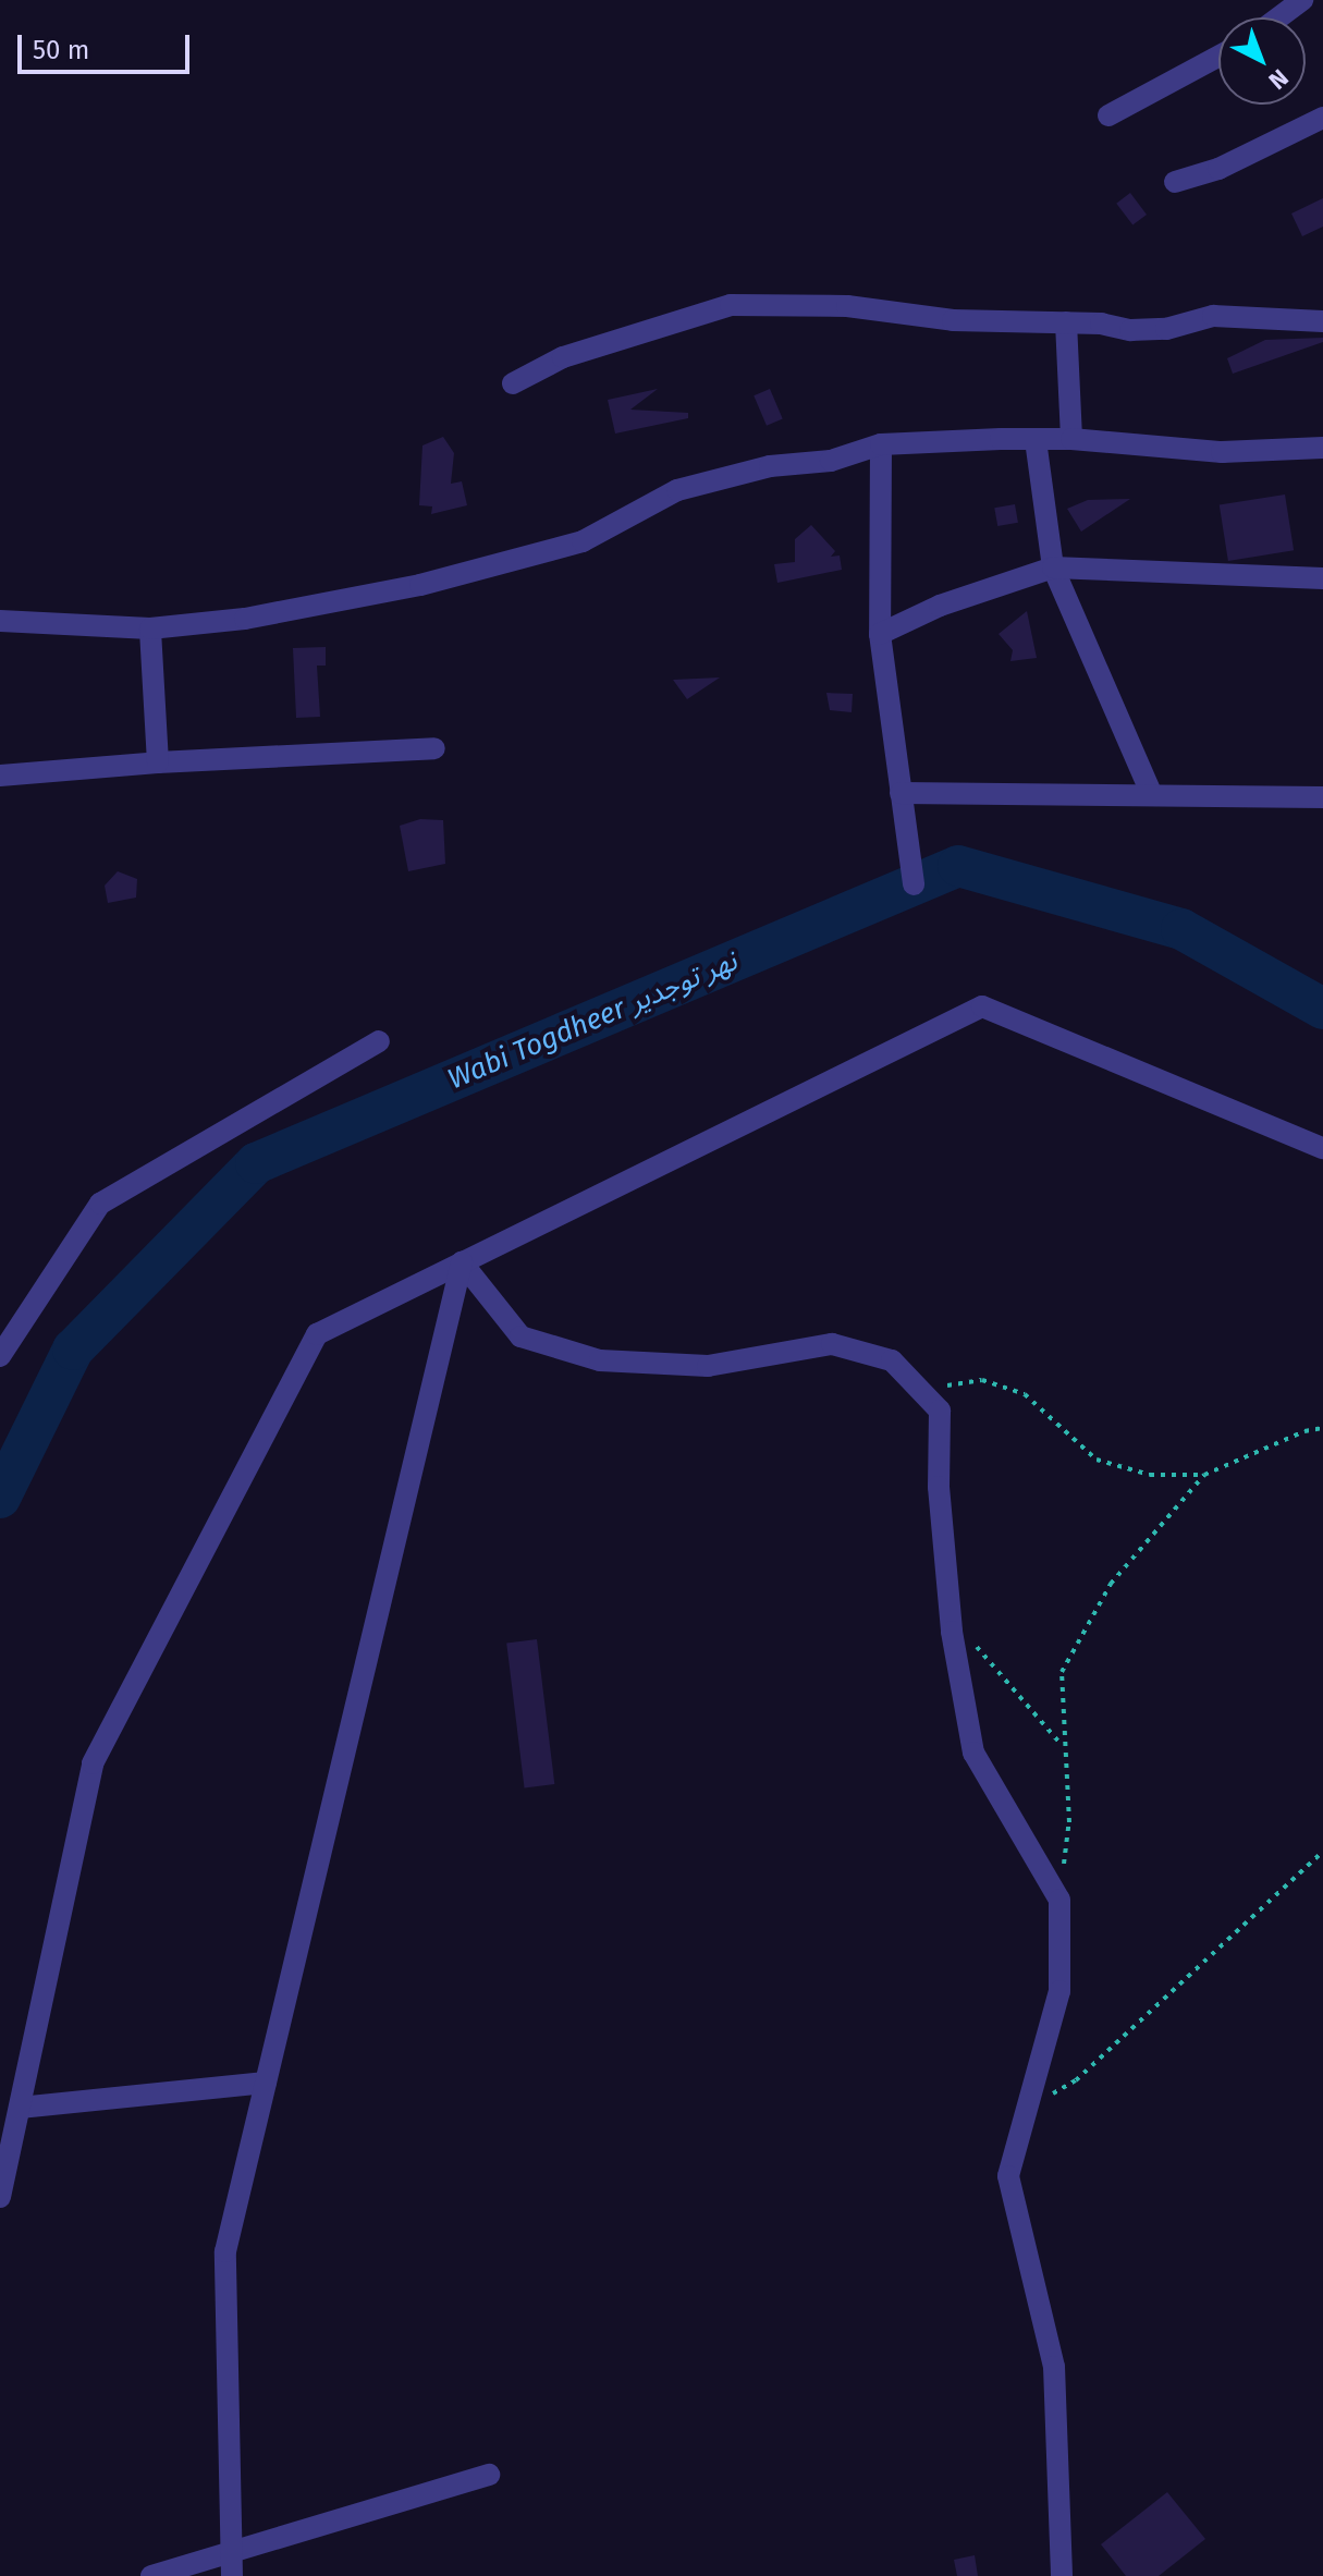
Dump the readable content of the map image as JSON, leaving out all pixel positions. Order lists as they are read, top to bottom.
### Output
{
  "water": ["Wabi Togdheer نهر توجدير"],
  "scale_bar": "50 m",
  "north": "bottom right"
}
